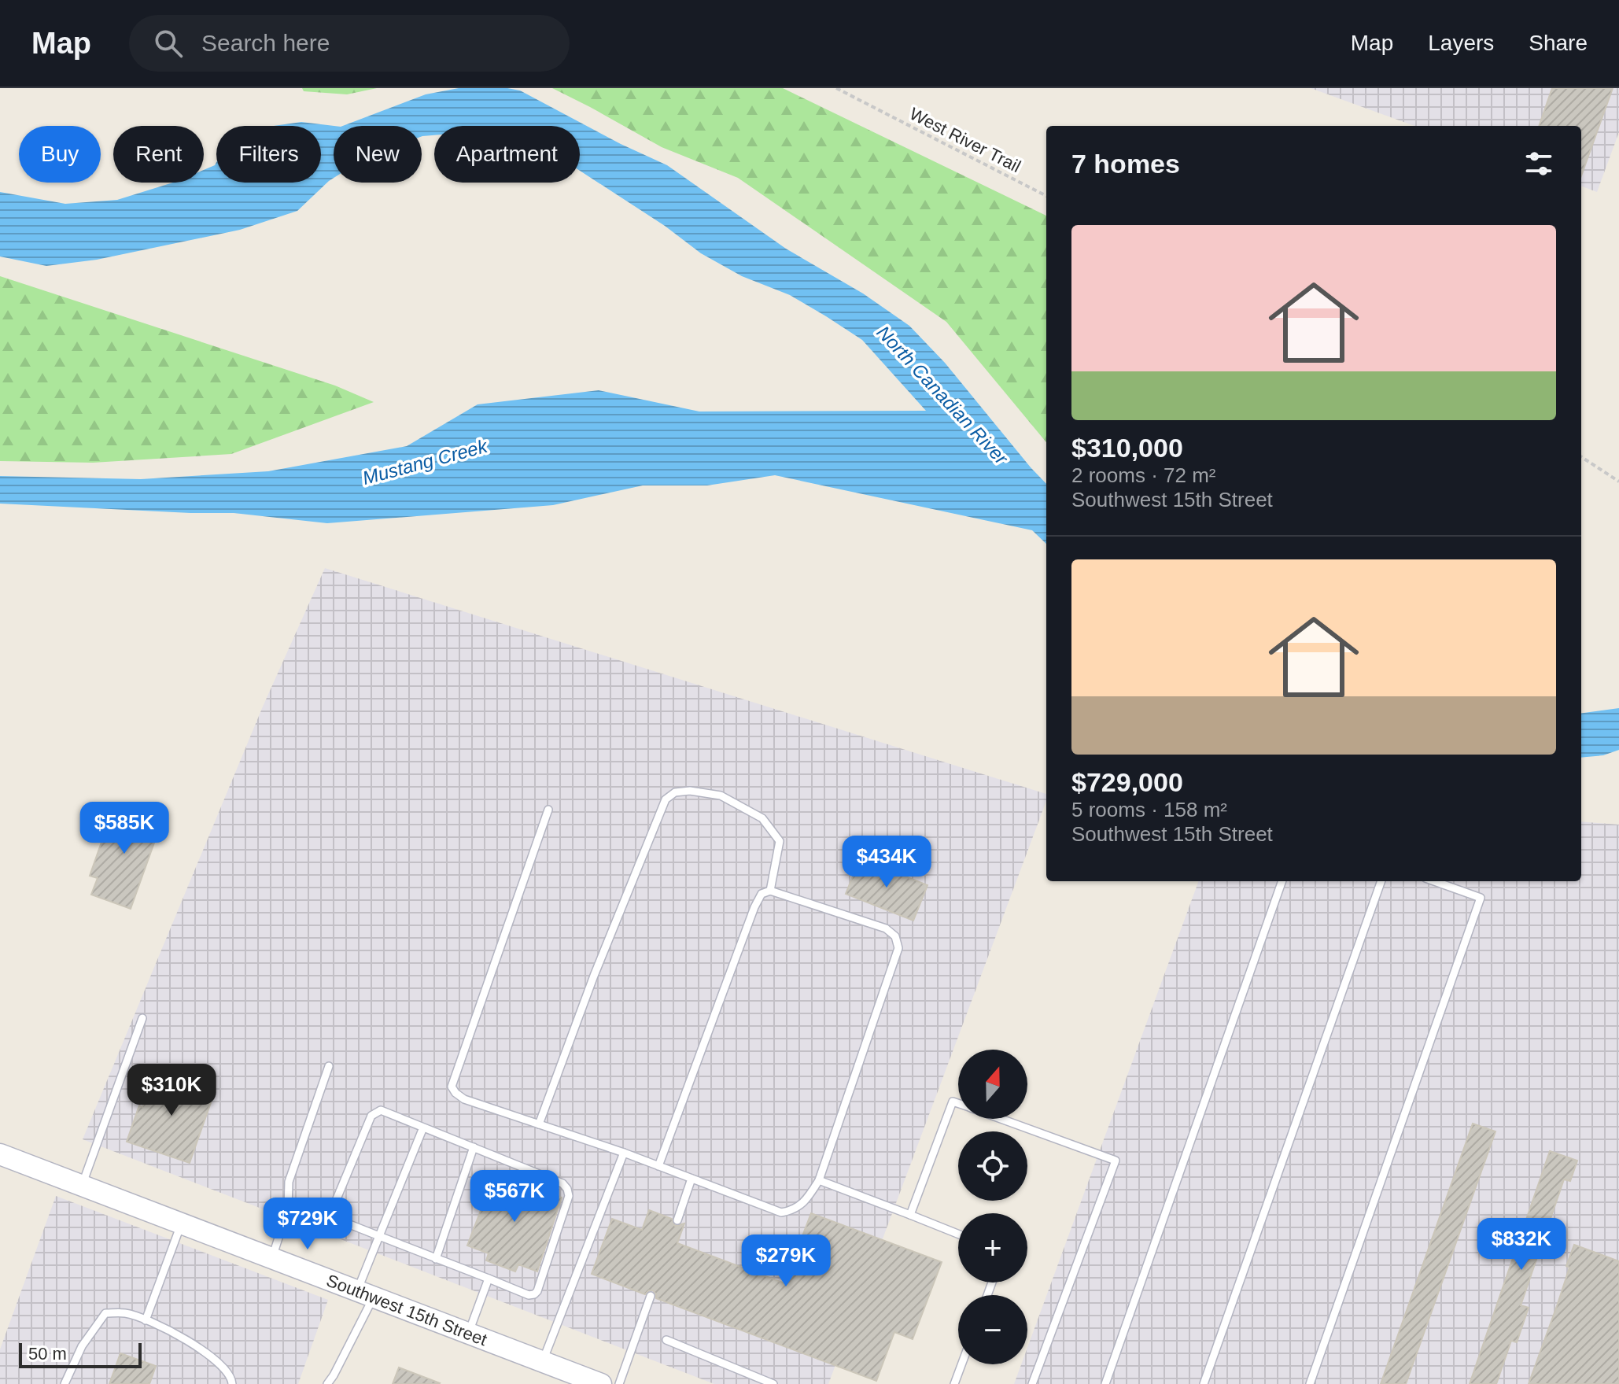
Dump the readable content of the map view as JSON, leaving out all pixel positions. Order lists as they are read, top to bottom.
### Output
{
  "streets": {
    "main road": ["Southwest 15th Street"],
    "path": ["West River Trail"]
  },
  "water": ["North Canadian River", "Mustang Creek"],
  "scale_bar": "50 m",
  "north": "top",
  "page": {
    "header": "Map",
    "search": "Search here",
    "nav": ["Map", "Layers", "Share"],
    "chip": [
      "Buy",
      "Rent",
      "Filters",
      "New",
      "Apartment"
    ],
    "heading": "7 homes",
    "list": [
      {
        "name": "$310,000",
        "note": "2 rooms · 72 m² · Southwest 15th Street"
      },
      {
        "name": "$729,000",
        "note": "5 rooms · 158 m² · Southwest 15th Street"
      }
    ],
    "price": [
      "$585K",
      "$434K",
      "$310K",
      "$567K",
      "$729K",
      "$832K",
      "$279K"
    ],
    "map_buttons": ["+", "−"],
    "scale": "50 m"
  }
}
